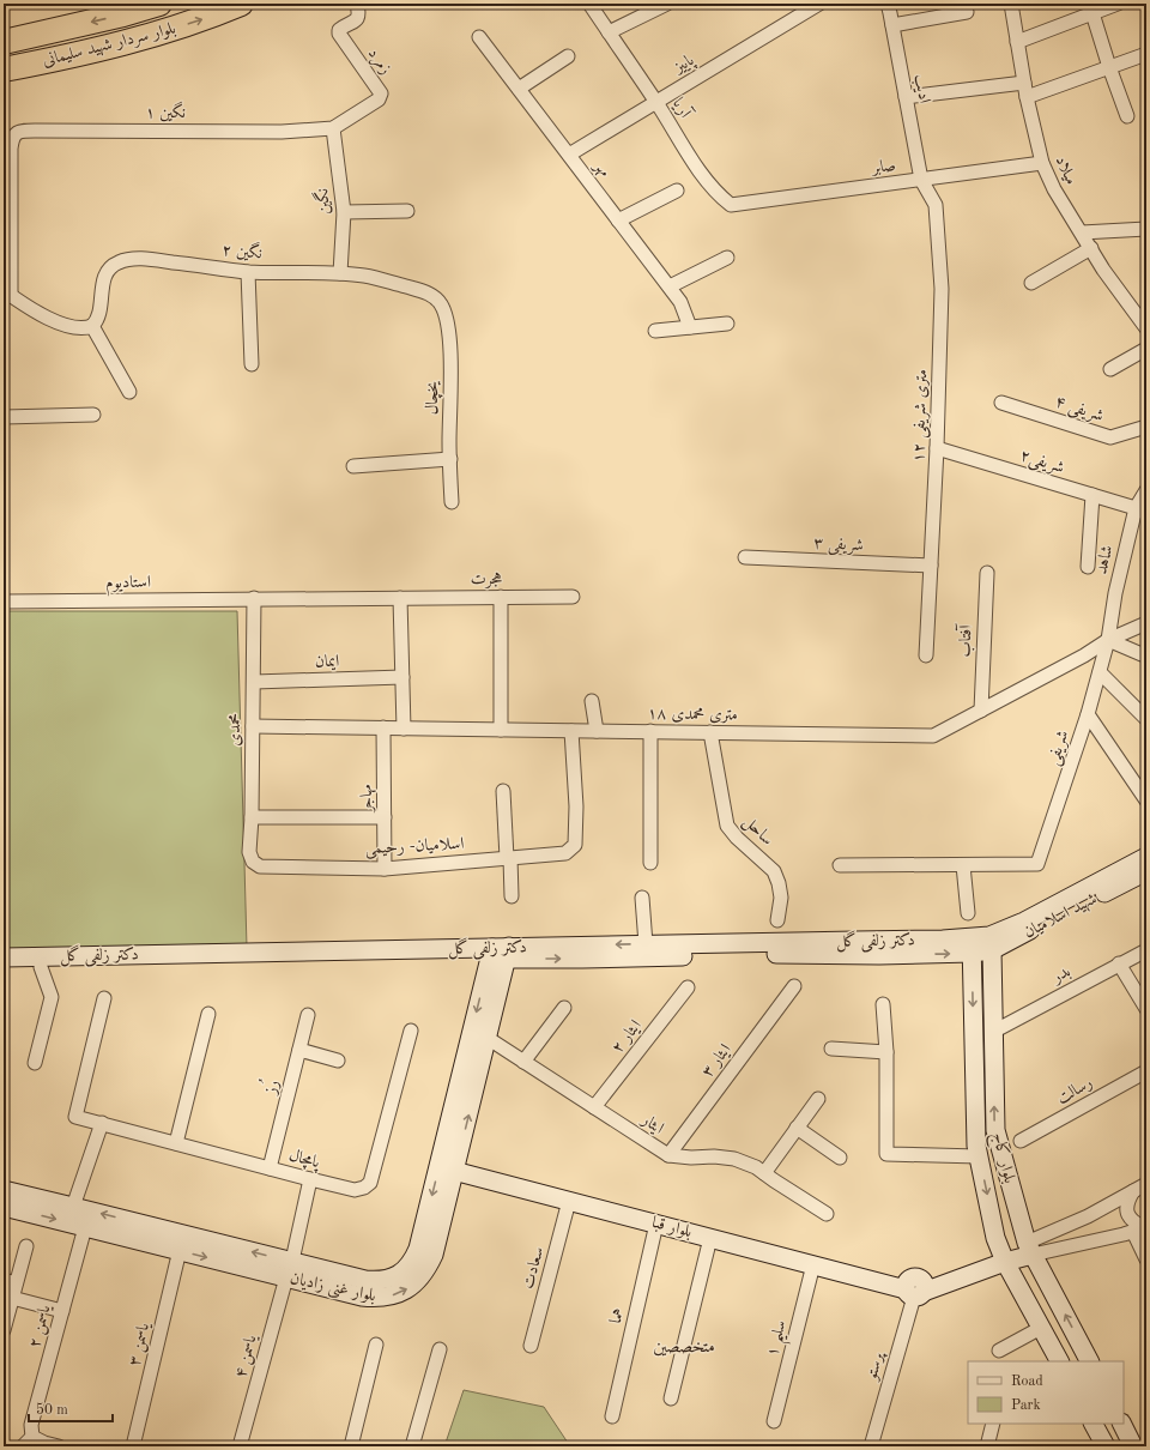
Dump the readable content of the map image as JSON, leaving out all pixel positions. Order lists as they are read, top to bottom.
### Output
{
  "streets": {
    "highway": ["بلوار سردار شهید سلیمانی"],
    "street": [
      "زمرد",
      "پاییز",
      "ادیب",
      "آریا",
      "نگین ۱",
      "صابر",
      "مهر",
      "میلاد",
      "نگین",
      "نگین ۲",
      "یخچال",
      "شریفی ۴",
      "۱۲ متری شریفی",
      "شریفی۲",
      "شریفی ۳",
      "شاهد",
      "هجرت",
      "استادیوم",
      "آفتاب",
      "ایمان",
      "۱۸ متری محمدی",
      "محمدی",
      "شریفی",
      "مهاجر",
      "ساحل",
      "اسلامیان- رحیمی",
      "شهید اسلامیان",
      "دکتر زلفی گل",
      "بدر",
      "ایثار ۲",
      "ایثار ۳",
      "رُز",
      "رسالت",
      "ایثار",
      "بلوار کاج",
      "پامچال",
      "بلوار قبا",
      "سعادت",
      "بلوار غنی زادیان",
      "هما",
      "یاسمن ۲",
      "سلیم ۱",
      "یاسمن ۳",
      "یاسمن ۴",
      "پرستو"
    ]
  },
  "crossings": [
    ["زمرد", "نگین ۱"],
    ["زمرد", "نگین"],
    ["پاییز", "آریا"],
    ["پاییز", "مهر"],
    ["ادیب", "صابر"],
    ["ادیب", "۱۲ متری شریفی"],
    ["آریا", "صابر"],
    ["نگین ۱", "نگین"],
    ["صابر", "میلاد"],
    ["صابر", "۱۲ متری شریفی"],
    ["نگین", "نگین ۲"],
    ["نگین ۲", "یخچال"],
    ["۱۲ متری شریفی", "شریفی۲"],
    ["۱۲ متری شریفی", "شریفی ۳"],
    ["شریفی۲", "شاهد"],
    ["شاهد", "۱۸ متری محمدی"],
    ["شاهد", "شریفی"],
    ["هجرت", "استادیوم"],
    ["هجرت", "محمدی"],
    ["استادیوم", "محمدی"],
    ["آفتاب", "۱۸ متری محمدی"],
    ["ایمان", "محمدی"],
    ["۱۸ متری محمدی", "محمدی"],
    ["۱۸ متری محمدی", "شریفی"],
    ["۱۸ متری محمدی", "مهاجر"],
    ["۱۸ متری محمدی", "ساحل"],
    ["۱۸ متری محمدی", "اسلامیان- رحیمی"],
    ["محمدی", "اسلامیان- رحیمی"],
    ["مهاجر", "اسلامیان- رحیمی"],
    ["شهید اسلامیان", "دکتر زلفی گل"],
    ["شهید اسلامیان", "بلوار کاج"],
    ["دکتر زلفی گل", "بلوار کاج"],
    ["دکتر زلفی گل", "بلوار غنی زادیان"],
    ["بدر", "بلوار کاج"],
    ["ایثار ۲", "ایثار"],
    ["ایثار ۳", "ایثار"],
    ["رُز", "پامچال"],
    ["ایثار", "بلوار غنی زادیان"],
    ["پامچال", "یاسمن ۴"],
    ["بلوار قبا", "سعادت"],
    ["بلوار قبا", "بلوار غنی زادیان"],
    ["بلوار قبا", "هما"],
    ["بلوار قبا", "سلیم ۱"],
    ["بلوار قبا", "پرستو"],
    ["بلوار غنی زادیان", "یاسمن ۲"],
    ["بلوار غنی زادیان", "یاسمن ۳"],
    ["بلوار غنی زادیان", "یاسمن ۴"]
  ],
  "districts": ["متخصصین"],
  "legend": ["Road", "Park"],
  "scale_bar": "50 m"
}
